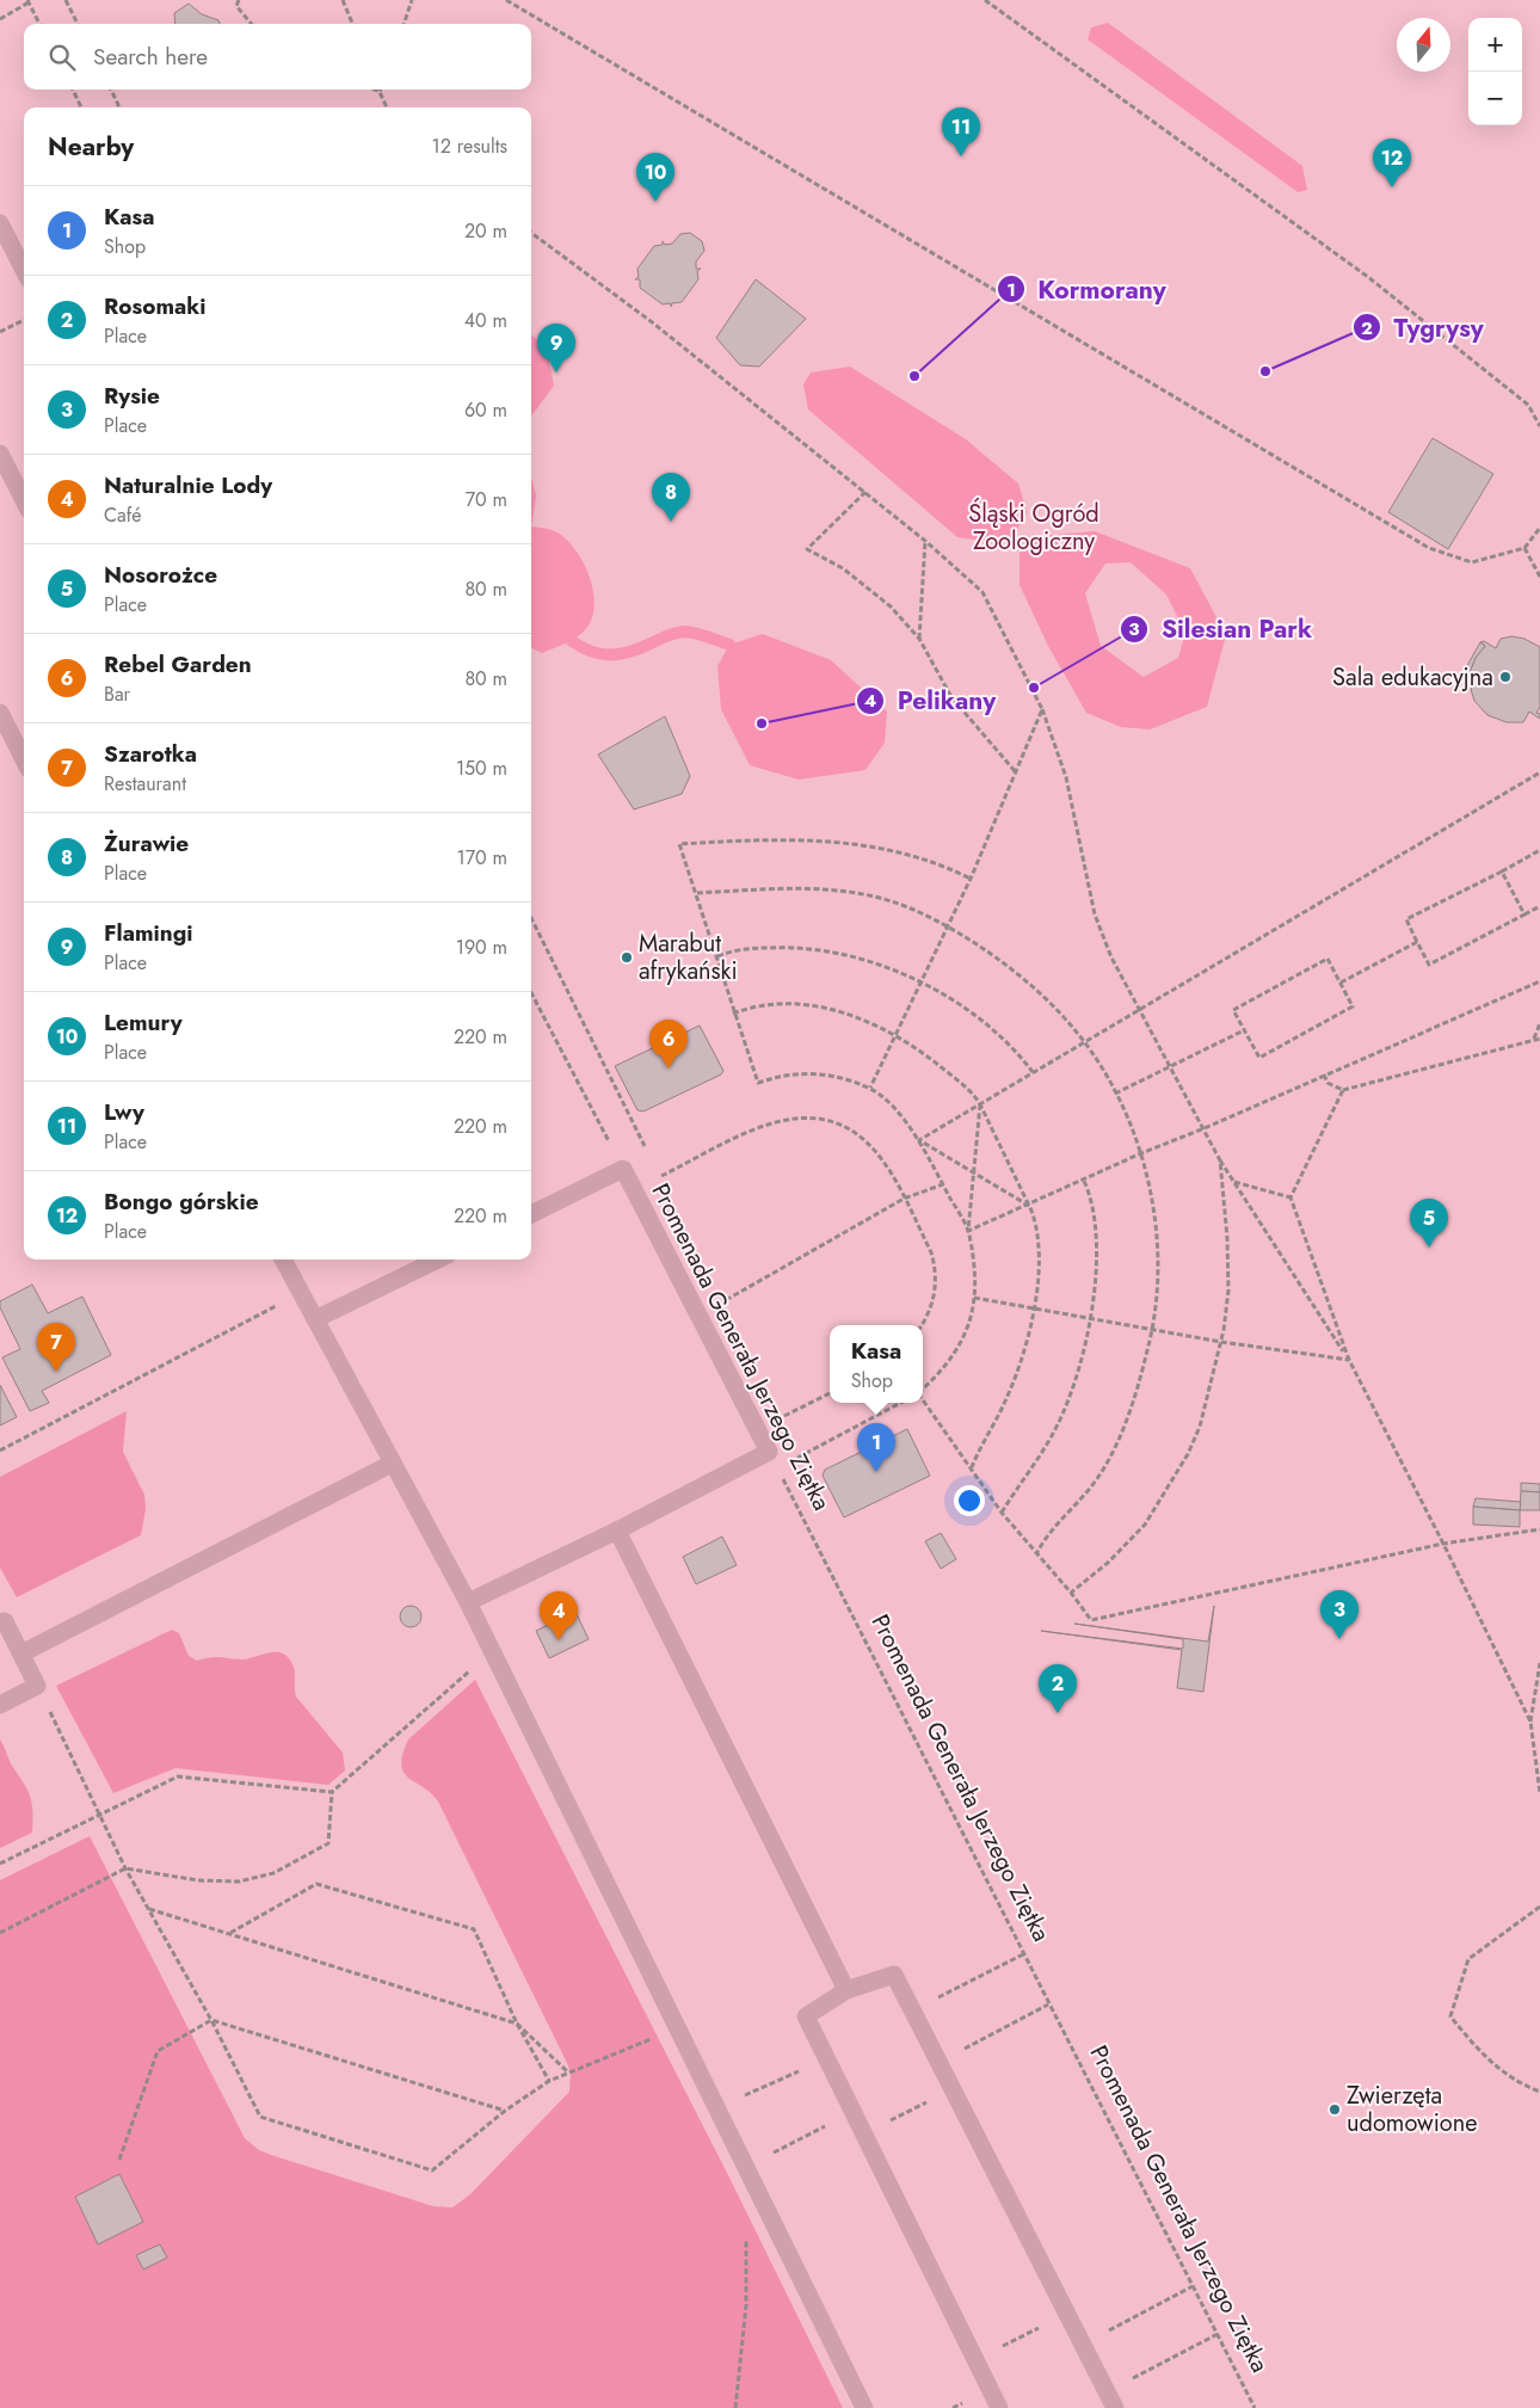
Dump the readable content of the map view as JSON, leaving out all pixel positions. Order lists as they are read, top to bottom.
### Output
{
  "streets": {
    "street": ["Promenada Generała Jerzego Ziętka"]
  },
  "parks": ["Śląski Ogród Zoologiczny"],
  "places": [
    "Tygrysy",
    "Kormorany",
    "Sala edukacyjna",
    "Silesian Park",
    "Pelikany",
    "Marabut afrykański",
    "Zwierzęta udomowione"
  ],
  "north": "top",
  "page": {
    "map_buttons": ["+", "−"],
    "search": "Search here",
    "pins": [
      "11",
      "12",
      "10",
      "9",
      "8",
      "6",
      "5",
      "7",
      "1",
      "3",
      "4",
      "2"
    ],
    "heading": ["Nearby", "12 results"],
    "list": [
      {
        "mark": "1",
        "name": "Kasa",
        "note": "Shop",
        "value": "20 m"
      },
      {
        "mark": "2",
        "name": "Rosomaki",
        "note": "Place",
        "value": "40 m"
      },
      {
        "mark": "3",
        "name": "Rysie",
        "note": "Place",
        "value": "60 m"
      },
      {
        "mark": "4",
        "name": "Naturalnie Lody",
        "note": "Café",
        "value": "70 m"
      },
      {
        "mark": "5",
        "name": "Nosorożce",
        "note": "Place",
        "value": "80 m"
      },
      {
        "mark": "6",
        "name": "Rebel Garden",
        "note": "Bar",
        "value": "80 m"
      },
      {
        "mark": "7",
        "name": "Szarotka",
        "note": "Restaurant",
        "value": "150 m"
      },
      {
        "mark": "8",
        "name": "Żurawie",
        "note": "Place",
        "value": "170 m"
      },
      {
        "mark": "9",
        "name": "Flamingi",
        "note": "Place",
        "value": "190 m"
      },
      {
        "mark": "10",
        "name": "Lemury",
        "note": "Place",
        "value": "220 m"
      },
      {
        "mark": "11",
        "name": "Lwy",
        "note": "Place",
        "value": "220 m"
      },
      {
        "mark": "12",
        "name": "Bongo górskie",
        "note": "Place",
        "value": "220 m"
      }
    ],
    "popup": ["Kasa", "Shop"]
  }
}
